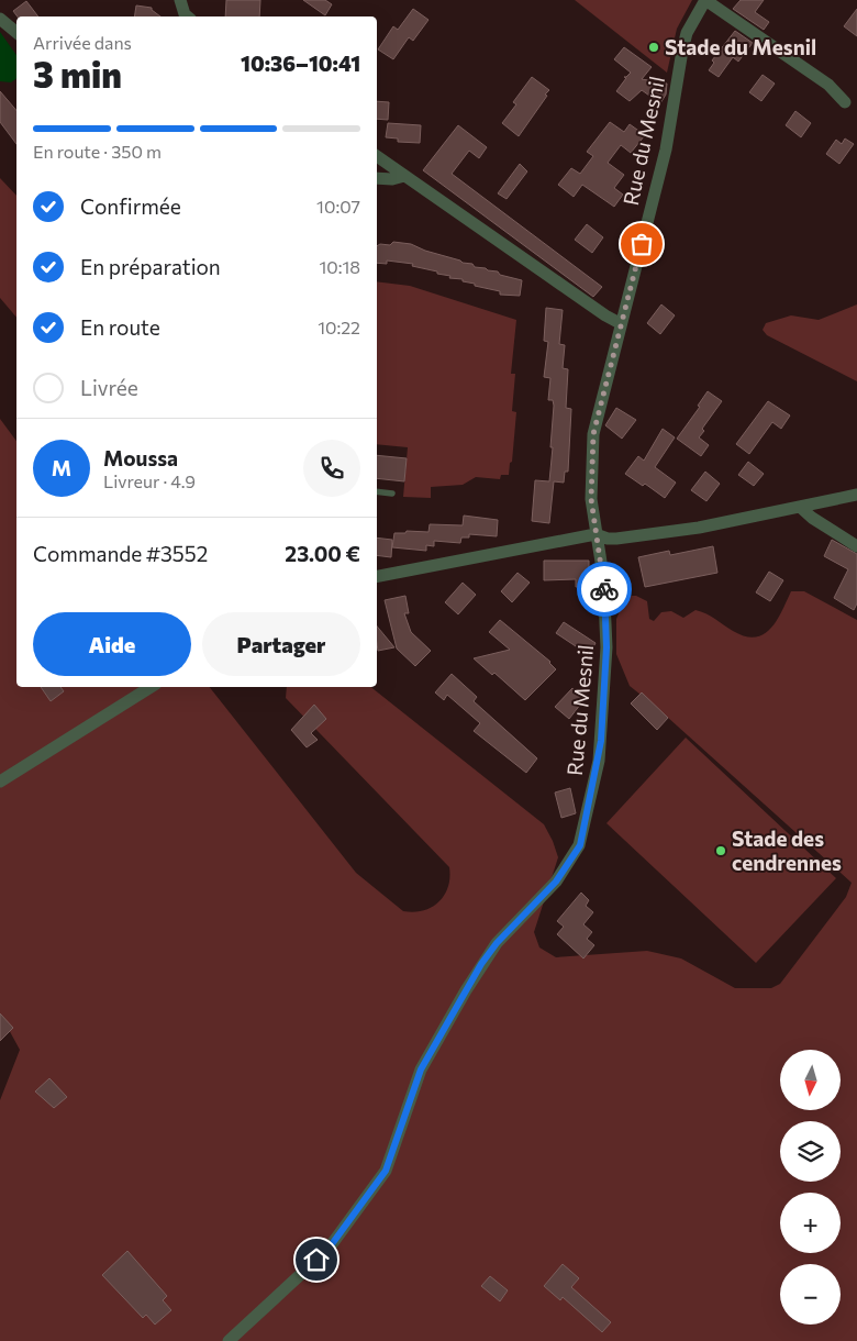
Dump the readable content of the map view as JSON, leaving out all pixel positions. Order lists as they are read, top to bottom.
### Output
{
  "streets": {
    "street": ["Rue du Mesnil"]
  },
  "places": ["Stade du Mesnil", "Stade des cendrennes"],
  "north": "bottom",
  "page": {
    "heading": ["3 min", "Arrivée dans", "10:36–10:41"],
    "panel": [
      "Moussa",
      "Livreur · 4.9",
      "Commande #3552",
      "23.00 €"
    ],
    "bar": "En route · 350 m",
    "list": [
      ["Confirmée", "10:07"],
      ["En préparation", "10:18"],
      ["En route", "10:22"],
      "Livrée"
    ],
    "round": "M",
    "buttons": ["Aide", "Partager"],
    "map_buttons": ["+", "−"]
  }
}
